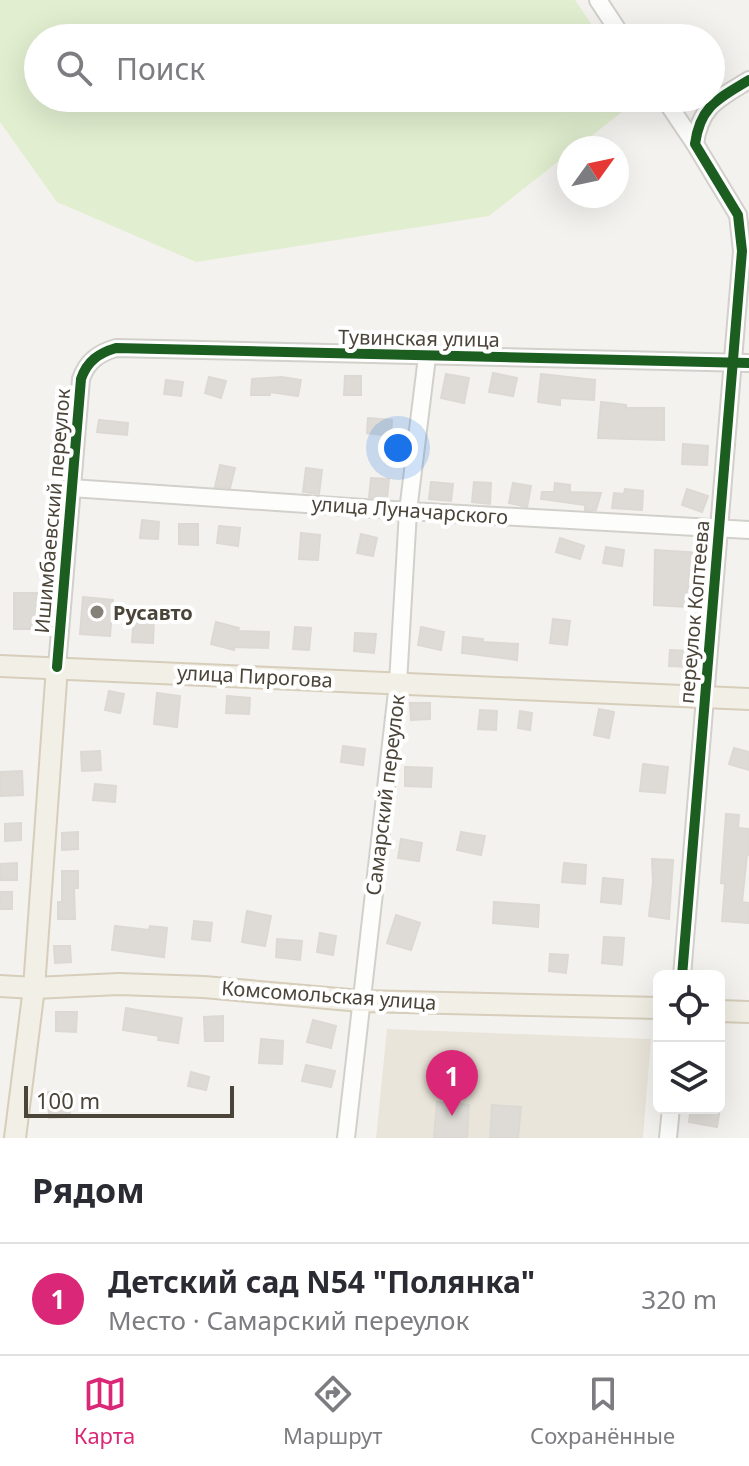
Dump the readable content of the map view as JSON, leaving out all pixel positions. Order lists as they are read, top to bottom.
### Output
{
  "streets": {
    "main road": ["Ишимбаевский переулок", "улица Пирогова", "Комсомольская улица"],
    "street": [
      "Тувинская улица",
      "улица Луначарского",
      "переулок Коптеева",
      "Самарский переулок"
    ]
  },
  "crossings": [
    ["Тувинская улица", "Ишимбаевский переулок"],
    ["Тувинская улица", "переулок Коптеева"],
    ["Тувинская улица", "Самарский переулок"],
    ["улица Луначарского", "Ишимбаевский переулок"],
    ["улица Луначарского", "переулок Коптеева"],
    ["улица Луначарского", "Самарский переулок"],
    ["Ишимбаевский переулок", "улица Пирогова"],
    ["Ишимбаевский переулок", "Комсомольская улица"],
    ["переулок Коптеева", "улица Пирогова"],
    ["улица Пирогова", "Самарский переулок"],
    ["Самарский переулок", "Комсомольская улица"]
  ],
  "places": ["Русавто"],
  "scale_bar": "100 m",
  "north": "top right",
  "page": {
    "search": "Поиск",
    "pins": "1",
    "scale": "100 m",
    "heading": "Рядом",
    "list": [
      {
        "mark": "1",
        "name": "Детский сад N54 \"Полянка\"",
        "note": "Место · Самарский переулок",
        "value": "320 m"
      }
    ],
    "nav": ["Карта", "Маршрут", "Сохранённые"]
  }
}
